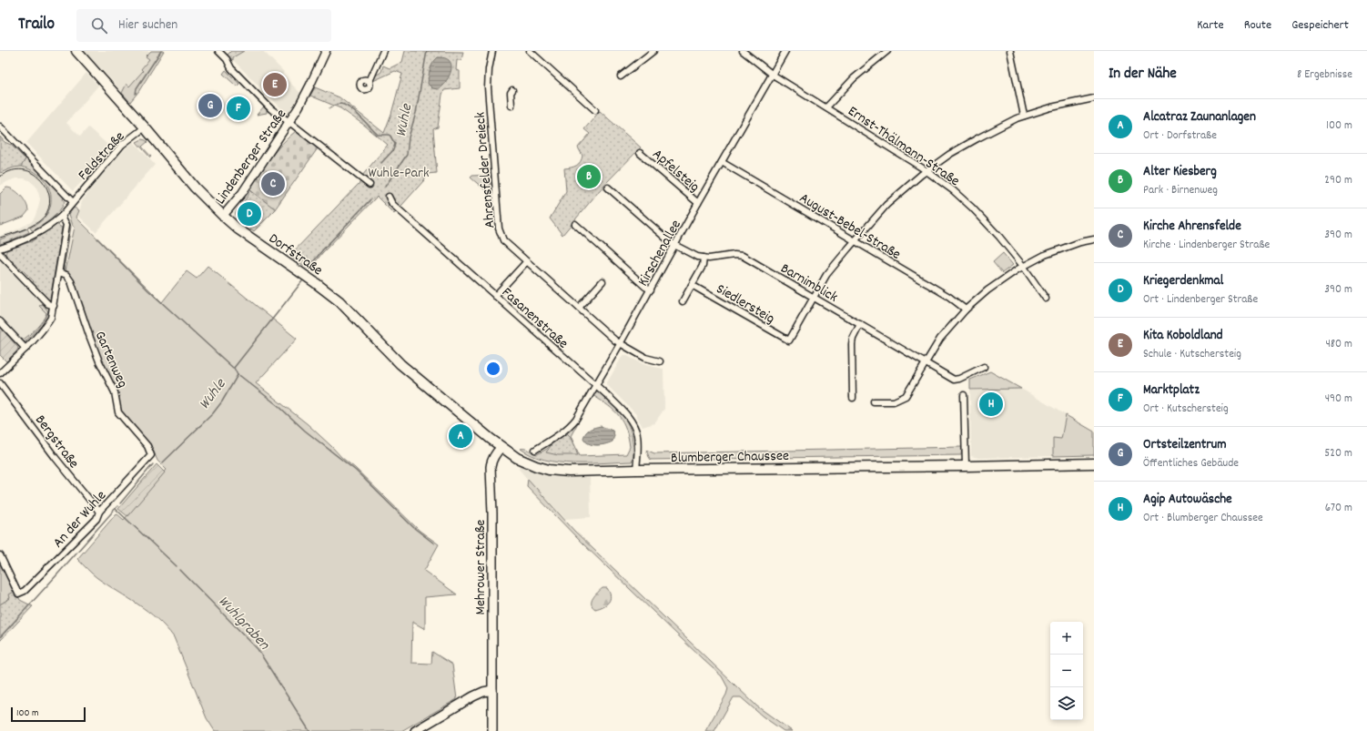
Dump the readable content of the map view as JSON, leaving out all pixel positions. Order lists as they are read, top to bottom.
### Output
{
  "streets": {
    "main road": ["Dorfstraße", "Blumberger Chaussee", "Mehrower Straße"],
    "street": [
      "Ernst-Thälmann-Straße",
      "Feldstraße",
      "Lindenberger Straße",
      "Apfelsteig",
      "Ahrensfelder Dreieck",
      "August-Bebel-Straße",
      "Kirschenallee",
      "Barnimblick",
      "Siedlersteig",
      "Fasanenstraße",
      "Gartenweg",
      "Bergstraße",
      "An der Wuhle"
    ]
  },
  "crossings": [
    ["Ernst-Thälmann-Straße", "Kirschenallee"],
    ["Feldstraße", "Dorfstraße"],
    ["Lindenberger Straße", "Dorfstraße"],
    ["Apfelsteig", "Kirschenallee"],
    ["Ahrensfelder Dreieck", "Kirschenallee"],
    ["August-Bebel-Straße", "Kirschenallee"],
    ["Kirschenallee", "Barnimblick"],
    ["Kirschenallee", "Fasanenstraße"],
    ["Dorfstraße", "Blumberger Chaussee"],
    ["Dorfstraße", "Mehrower Straße"],
    ["Barnimblick", "Siedlersteig"],
    ["Fasanenstraße", "Blumberger Chaussee"],
    ["Gartenweg", "An der Wuhle"],
    ["Bergstraße", "An der Wuhle"],
    ["Blumberger Chaussee", "Mehrower Straße"]
  ],
  "water": ["Wuhle", "Wuhlgraben"],
  "parks": ["Wuhle-Park"],
  "scale_bar": "100 m",
  "page": {
    "header": "Trailo",
    "search": "Hier suchen",
    "nav": ["Karte", "Route", "Gespeichert"],
    "heading": ["In der Nähe", "8 Ergebnisse"],
    "pins": [
      "E",
      "G",
      "F",
      "B",
      "C",
      "D",
      "H",
      "A"
    ],
    "list": [
      {
        "mark": "A",
        "name": "Alcatraz Zaunanlagen",
        "note": "Ort · Dorfstraße",
        "value": "100 m"
      },
      {
        "mark": "B",
        "name": "Alter Kiesberg",
        "note": "Park · Birnenweg",
        "value": "290 m"
      },
      {
        "mark": "C",
        "name": "Kirche Ahrensfelde",
        "note": "Kirche · Lindenberger Straße",
        "value": "390 m"
      },
      {
        "mark": "D",
        "name": "Kriegerdenkmal",
        "note": "Ort · Lindenberger Straße",
        "value": "390 m"
      },
      {
        "mark": "E",
        "name": "Kita Koboldland",
        "note": "Schule · Kutschersteig",
        "value": "480 m"
      },
      {
        "mark": "F",
        "name": "Marktplatz",
        "note": "Ort · Kutschersteig",
        "value": "490 m"
      },
      {
        "mark": "G",
        "name": "Ortsteilzentrum",
        "note": "Öffentliches Gebäude",
        "value": "520 m"
      },
      {
        "mark": "H",
        "name": "Agip Autowäsche",
        "note": "Ort · Blumberger Chaussee",
        "value": "670 m"
      }
    ],
    "map_buttons": ["+", "−"],
    "scale": "100 m"
  }
}
